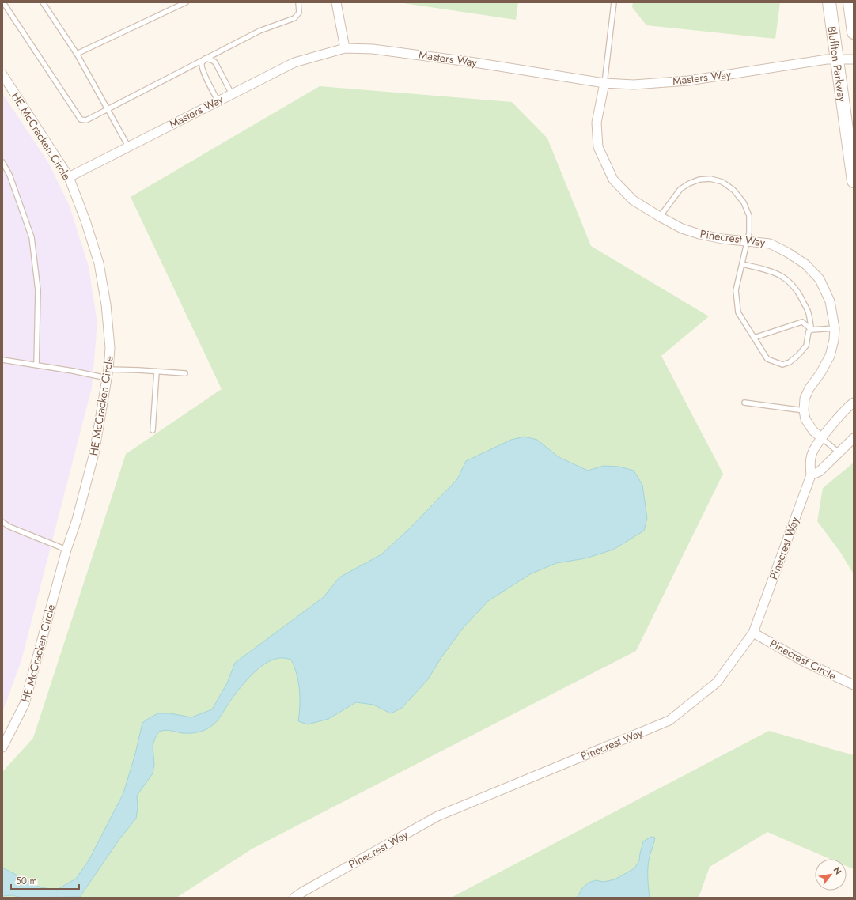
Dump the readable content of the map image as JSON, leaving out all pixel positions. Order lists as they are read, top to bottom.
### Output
{
  "streets": {
    "main road": ["Bluffton Parkway"],
    "street": [
      "Masters Way",
      "HE McCracken Circle",
      "Pinecrest Way",
      "Pinecrest Circle"
    ]
  },
  "crossings": [
    ["Masters Way", "Bluffton Parkway"],
    ["Masters Way", "HE McCracken Circle"],
    ["Masters Way", "Pinecrest Way"],
    ["Pinecrest Way", "Pinecrest Circle"]
  ],
  "scale_bar": "50 m",
  "north": "top right"
}
